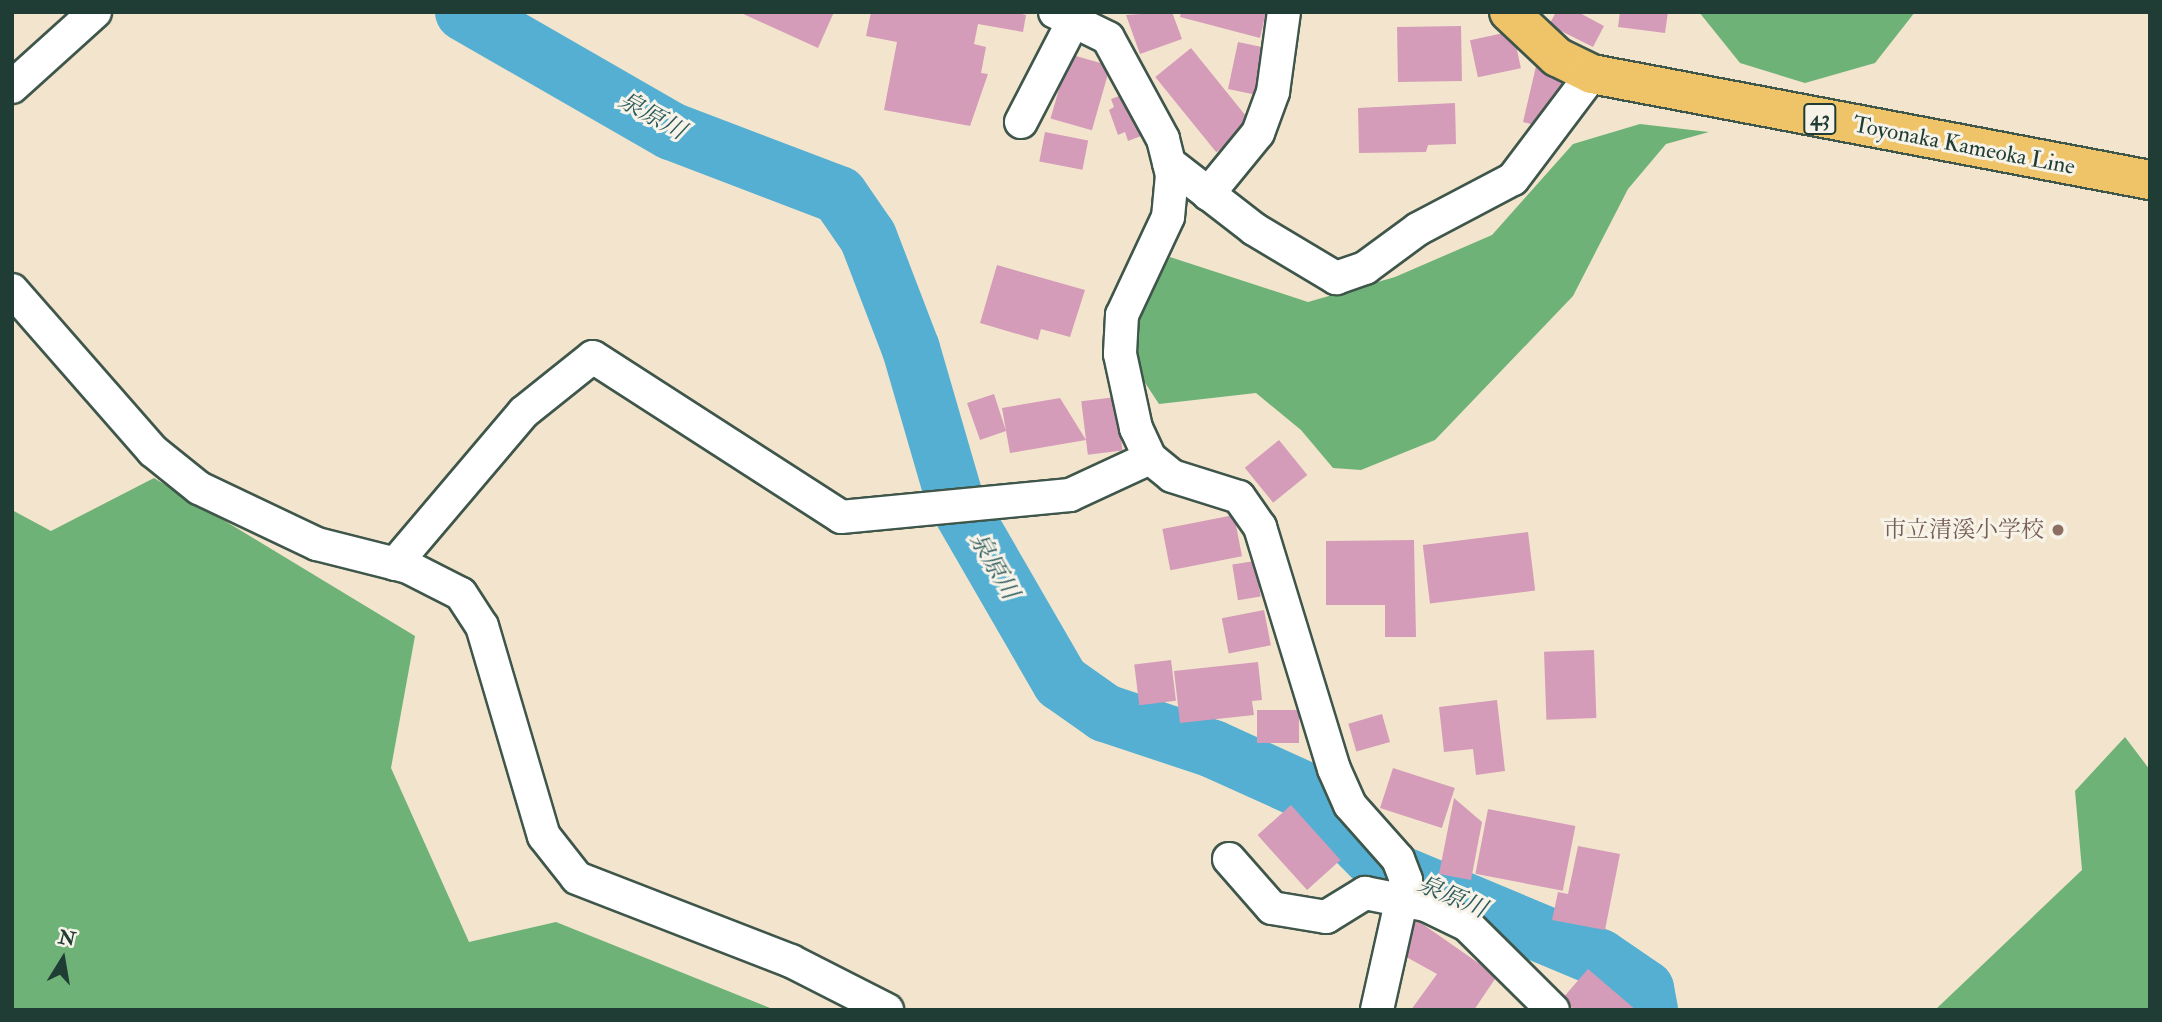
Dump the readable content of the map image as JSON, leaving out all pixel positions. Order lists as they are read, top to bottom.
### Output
{
  "streets": {
    "main road": ["43", "Toyonaka Kameoka Line"]
  },
  "water": ["泉原川"],
  "places": ["市立清溪小学校"],
  "north": "top"
}
